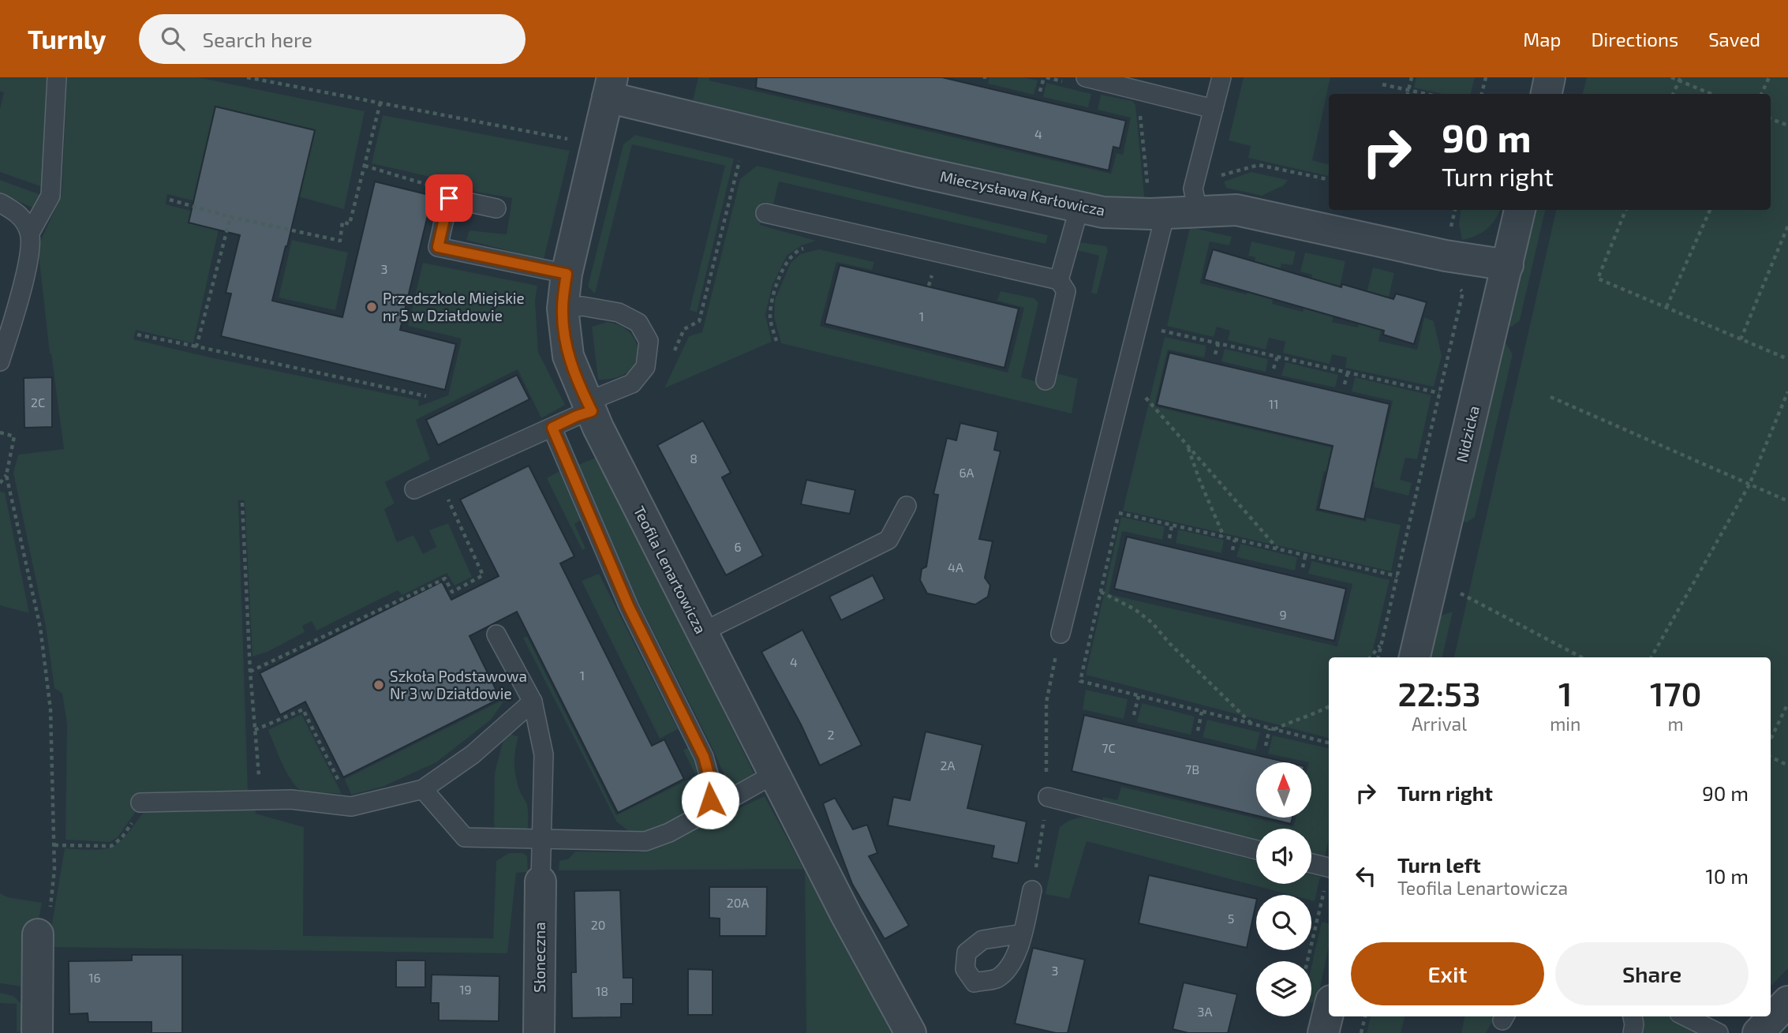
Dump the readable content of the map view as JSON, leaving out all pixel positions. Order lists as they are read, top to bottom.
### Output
{
  "streets": {
    "street": [
      "Mieczysława Karłowicza",
      "Nidzicka",
      "Teofila Lenartowicza",
      "Słoneczna"
    ]
  },
  "crossings": [
    ["Mieczysława Karłowicza", "Nidzicka"],
    ["Mieczysława Karłowicza", "Teofila Lenartowicza"]
  ],
  "places": ["Przedszkole Miejskie nr 5 w Działdowie", "Szkoła Podstawowa Nr 3 w Działdowie"],
  "house_numbers": [
    "4",
    "3",
    "1",
    "2C",
    "11",
    "8",
    "6A",
    "6",
    "4A",
    "9",
    "4",
    "1",
    "2",
    "7C",
    "2A",
    "7B",
    "20A",
    "5",
    "20",
    "3",
    "16",
    "19",
    "18",
    "3A"
  ],
  "north": "top",
  "page": {
    "header": "Turnly",
    "search": "Search here",
    "nav": ["Map", "Directions", "Saved"],
    "turn": ["90 m", "Turn right"],
    "eta": [
      "22:53",
      "Arrival",
      "1",
      "min",
      "170",
      "m"
    ],
    "list": [
      {
        "name": "Turn right",
        "value": "90 m"
      },
      {
        "name": "Turn left",
        "note": "Teofila Lenartowicza",
        "value": "10 m"
      }
    ],
    "buttons": ["Exit", "Share"]
  }
}
